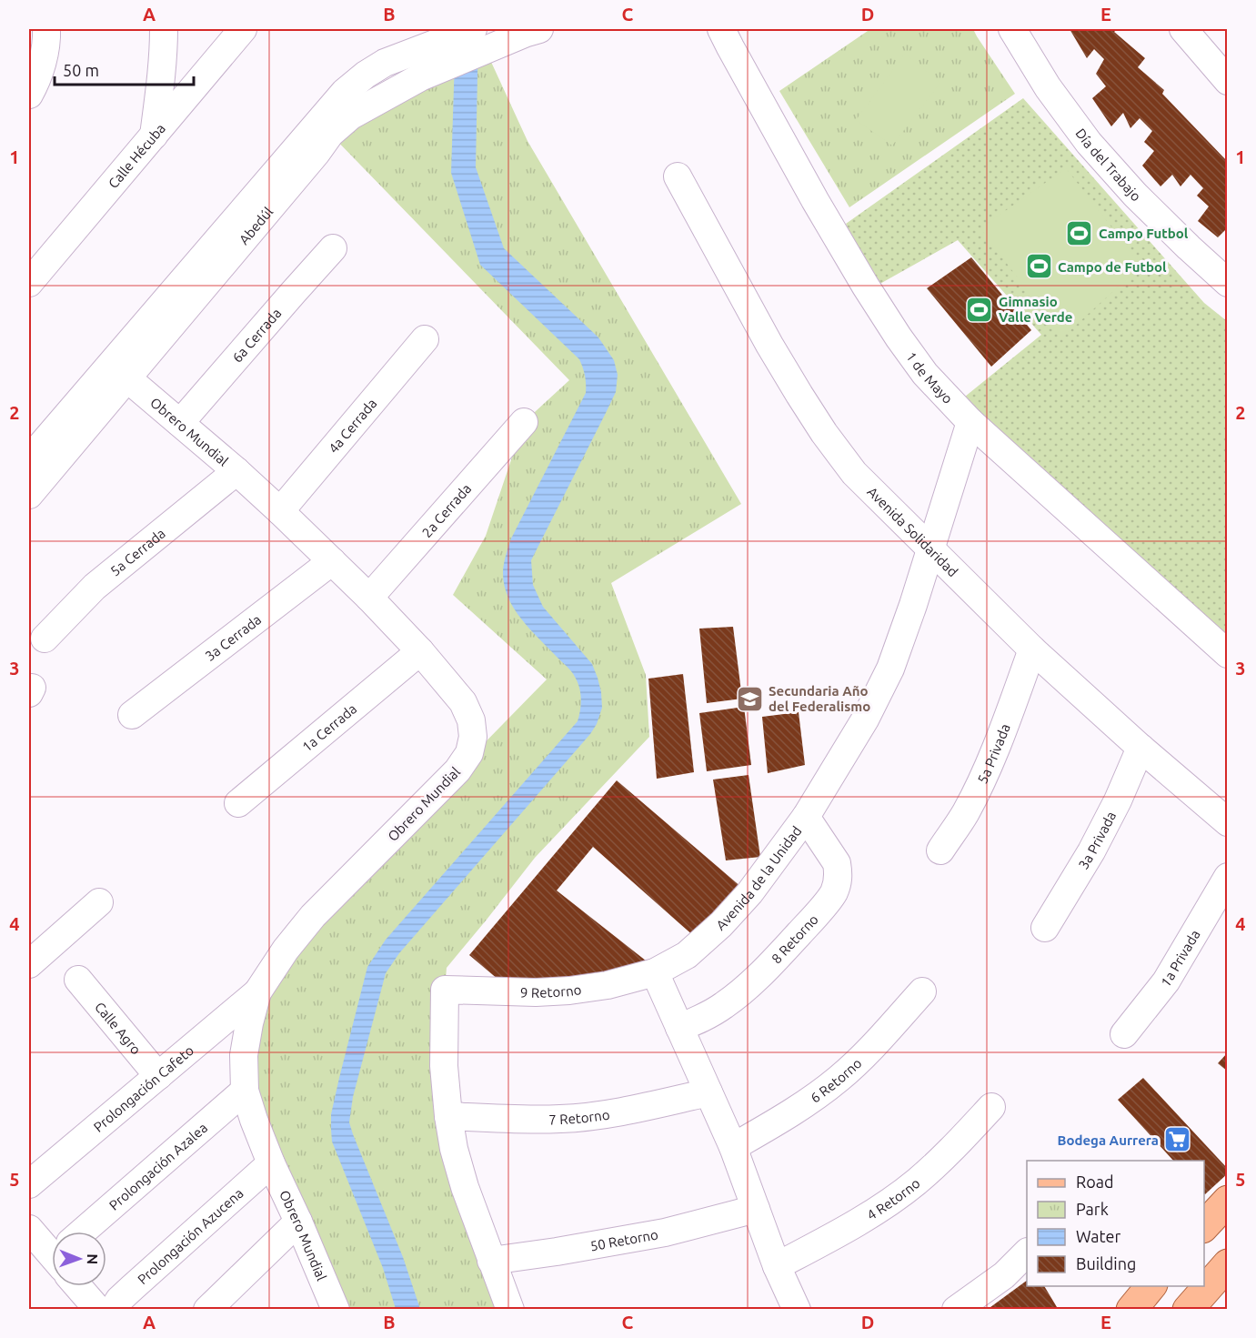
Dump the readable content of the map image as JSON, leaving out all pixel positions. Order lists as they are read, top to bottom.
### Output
{
  "streets": {
    "street": [
      "Calle Hécuba",
      "Día del Trabajo",
      "Abedúl",
      "6a Cerrada",
      "1 de Mayo",
      "4a Cerrada",
      "Obrero Mundial",
      "2a Cerrada",
      "Avenida Solidaridad",
      "5a Cerrada",
      "3a Cerrada",
      "1a Cerrada",
      "5a Privada",
      "3a Privada",
      "Avenida de la Unidad",
      "8 Retorno",
      "1a Privada",
      "9 Retorno",
      "Calle Agro",
      "6 Retorno",
      "Prolongación Cafeto",
      "7 Retorno",
      "Prolongación Azalea",
      "4 Retorno",
      "Prolongación Azucena",
      "50 Retorno"
    ]
  },
  "crossings": [
    ["Abedúl", "Obrero Mundial"],
    ["6a Cerrada", "Obrero Mundial"],
    ["1 de Mayo", "Avenida de la Unidad"],
    ["4a Cerrada", "Obrero Mundial"],
    ["Obrero Mundial", "2a Cerrada"],
    ["Obrero Mundial", "5a Cerrada"],
    ["Obrero Mundial", "3a Cerrada"],
    ["Obrero Mundial", "1a Cerrada"],
    ["Obrero Mundial", "Prolongación Cafeto"],
    ["Obrero Mundial", "Prolongación Azalea"],
    ["Obrero Mundial", "Prolongación Azucena"],
    ["Avenida Solidaridad", "5a Privada"],
    ["Avenida Solidaridad", "3a Privada"],
    ["Avenida Solidaridad", "Avenida de la Unidad"],
    ["Avenida de la Unidad", "8 Retorno"],
    ["Avenida de la Unidad", "9 Retorno"],
    ["9 Retorno", "7 Retorno"],
    ["Calle Agro", "Prolongación Cafeto"]
  ],
  "places": {
    "sports": ["Campo Futbol", "Campo de Futbol", "Gimnasio Valle Verde"],
    "school or university": ["Secundaria Año del Federalismo"],
    "supermarket": ["Bodega Aurrera"]
  },
  "legend": [
    "Road",
    "Park",
    "Water",
    "Building"
  ],
  "scale_bar": "50 m",
  "north": "right",
  "grid": {
    "columns": [
      "A",
      "B",
      "C",
      "D",
      "E"
    ],
    "rows": [
      "1",
      "2",
      "3",
      "4",
      "5"
    ]
  }
}
